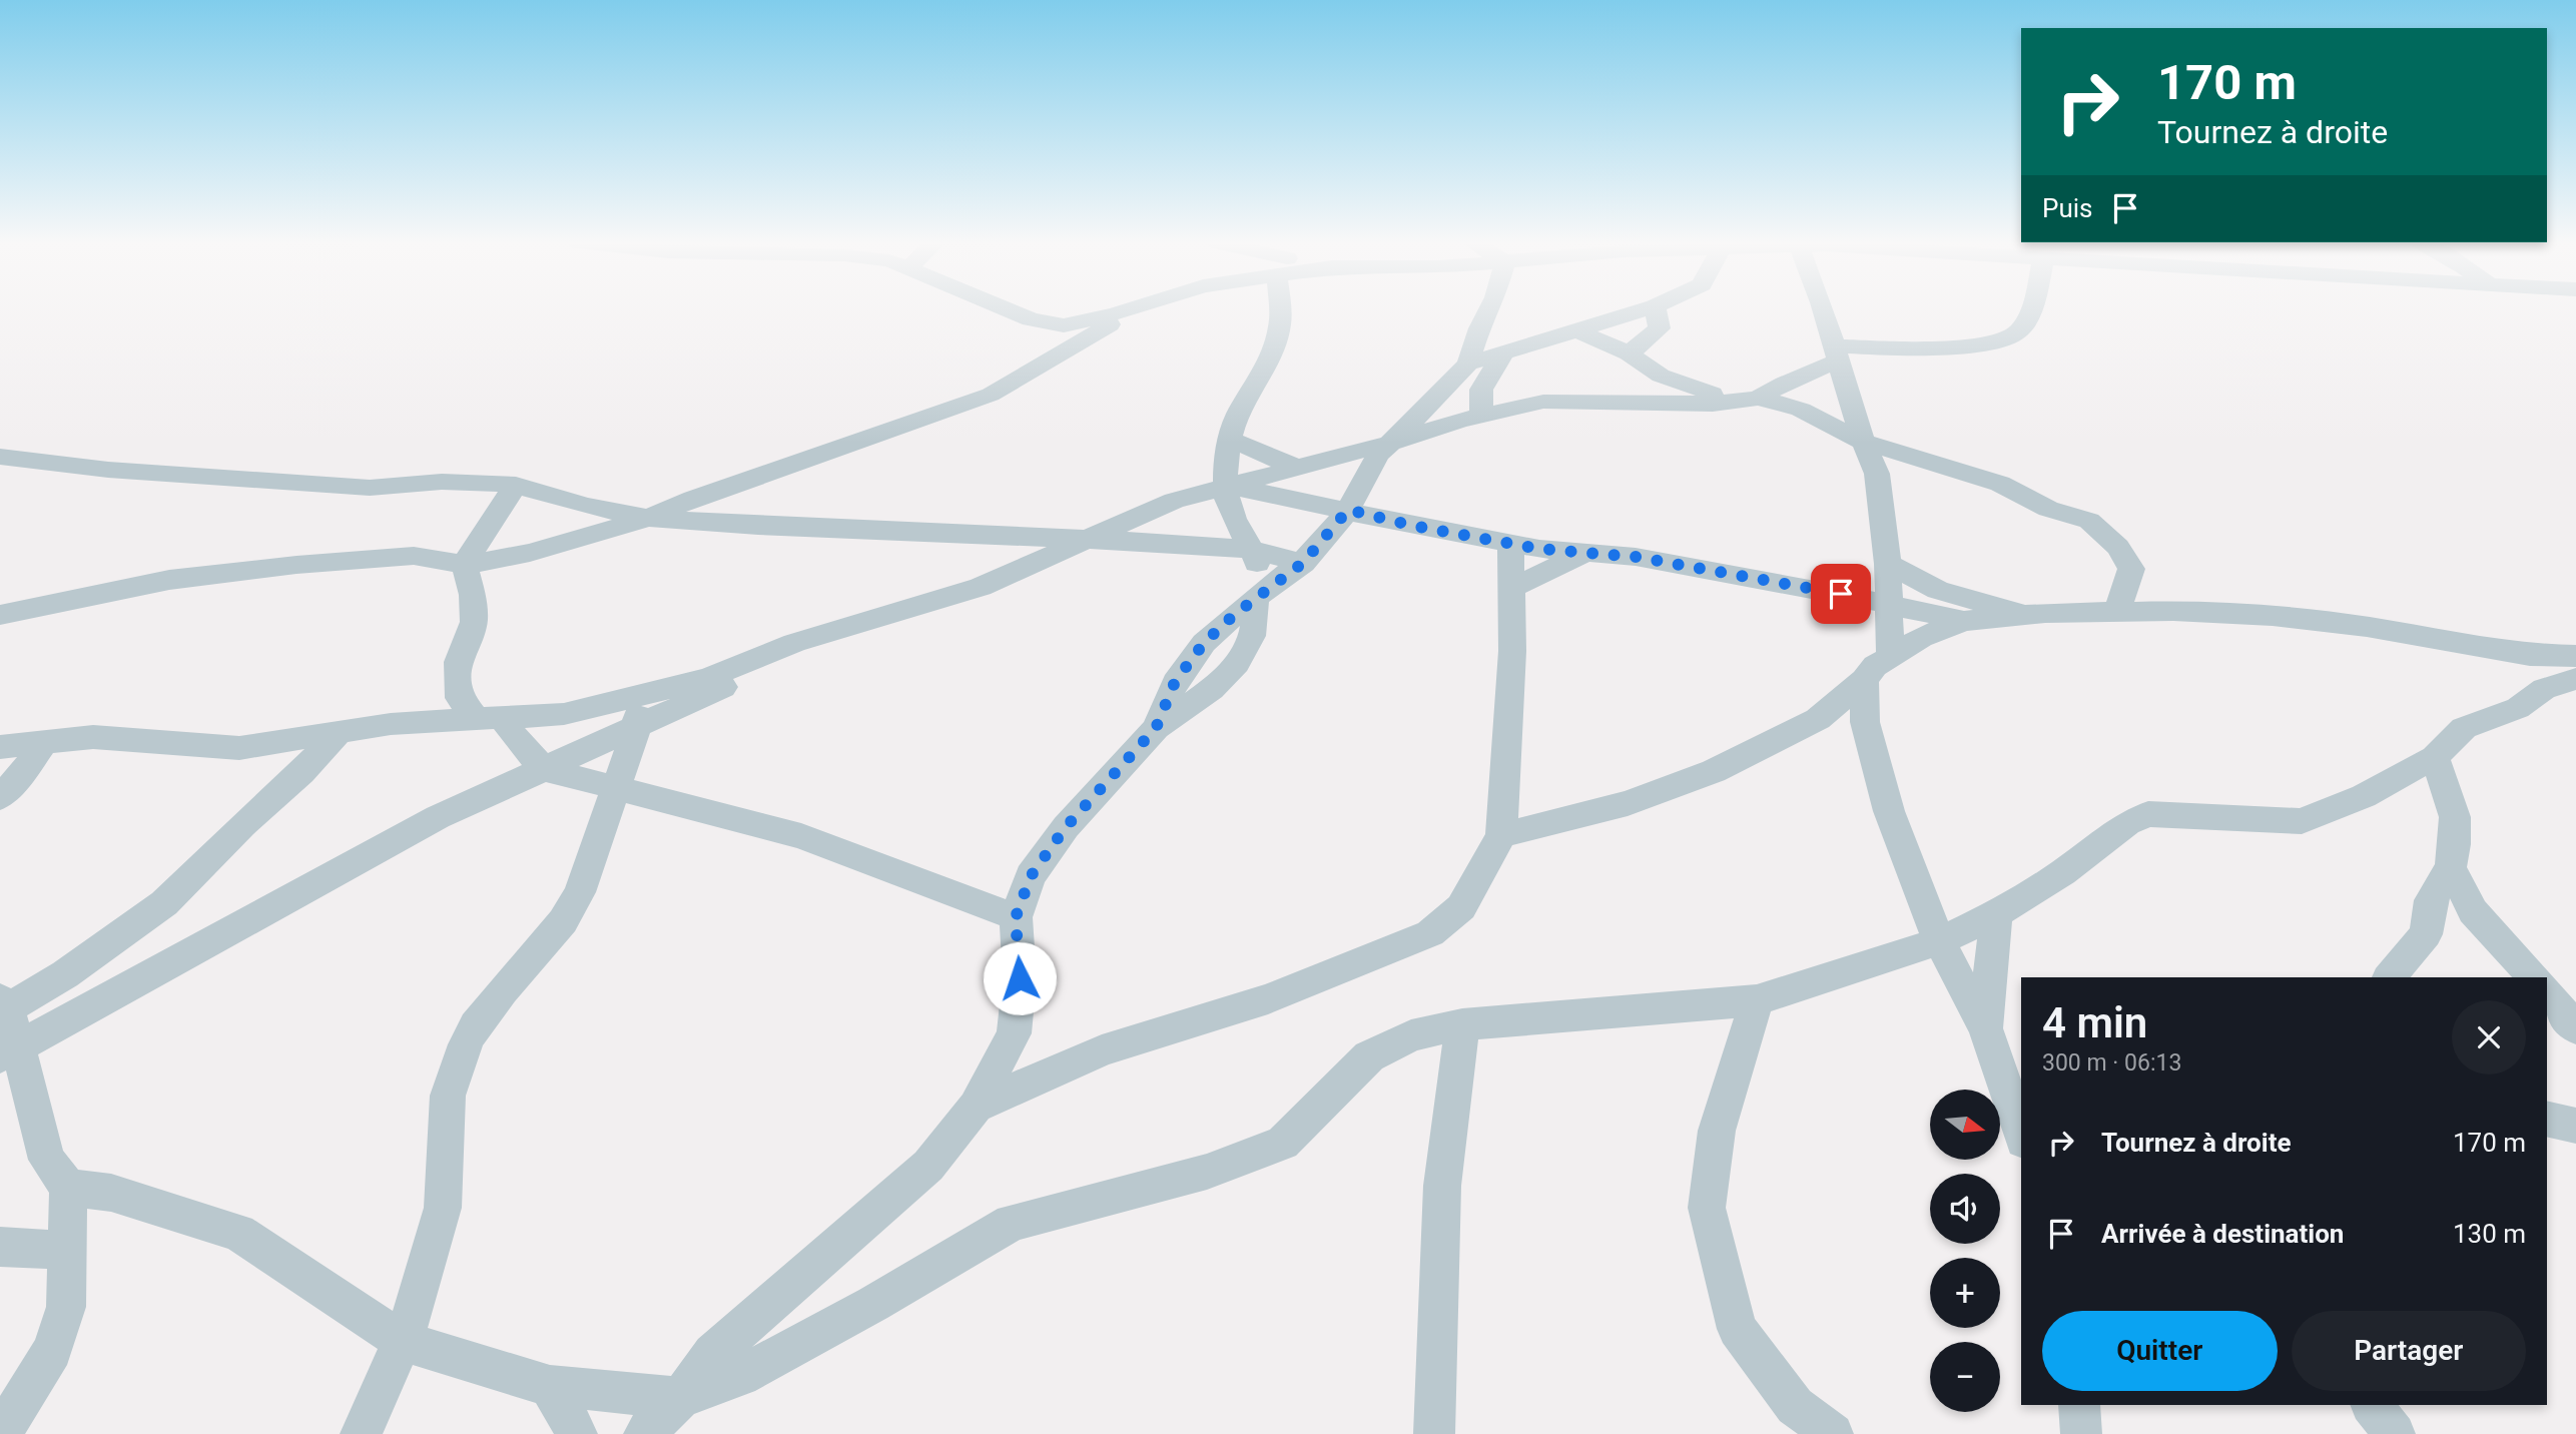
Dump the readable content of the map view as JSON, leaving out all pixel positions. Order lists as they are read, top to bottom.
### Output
{
  "north": "right",
  "page": {
    "turn": ["170 m", "Tournez à droite"],
    "then": "Puis",
    "heading": ["4 min", "300 m · 06:13"],
    "map_buttons": ["+", "−"],
    "list": [
      {
        "name": "Tournez à droite",
        "value": "170 m"
      },
      {
        "name": "Arrivée à destination",
        "value": "130 m"
      }
    ],
    "buttons": ["Quitter", "Partager"]
  }
}
